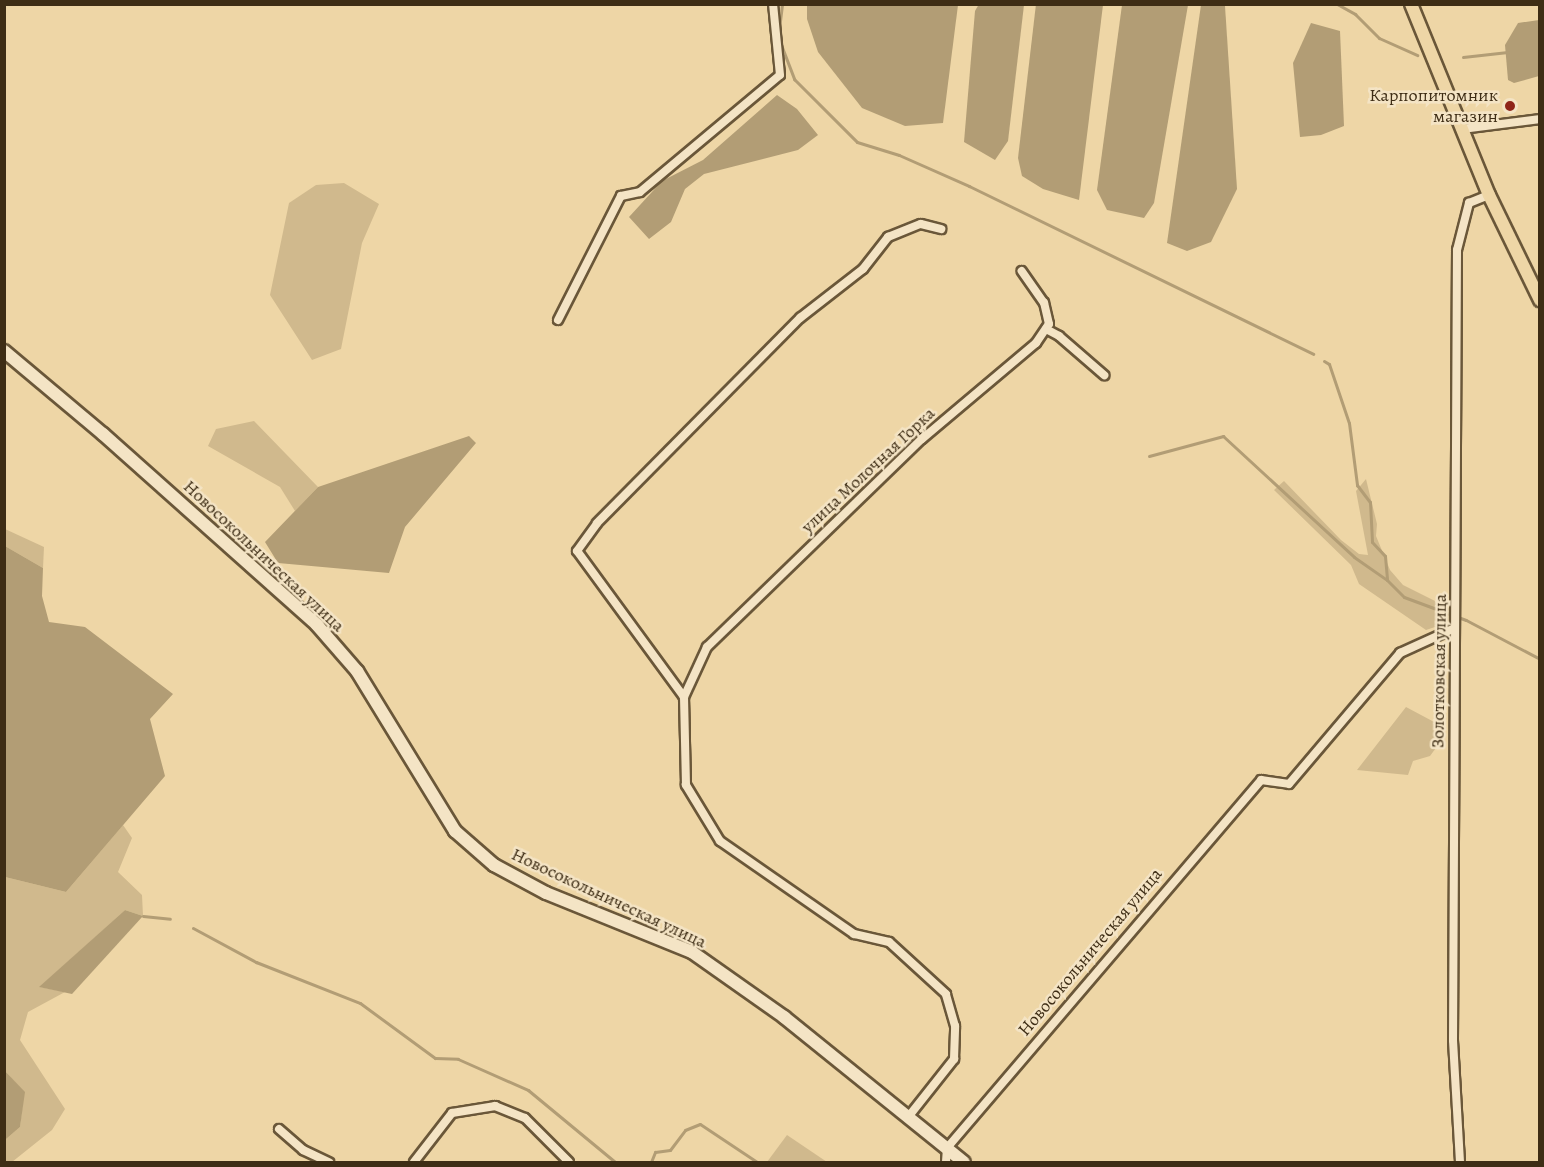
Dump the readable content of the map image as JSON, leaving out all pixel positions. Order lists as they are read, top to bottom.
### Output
{
  "streets": {
    "main road": ["Новосокольническая улица"],
    "street": ["улица Молочная Горка", "Золотковская улица"]
  },
  "crossings": [
    ["Новосокольническая улица", "Золотковская улица"]
  ],
  "places": ["Карпопитомник магазин"]
}
